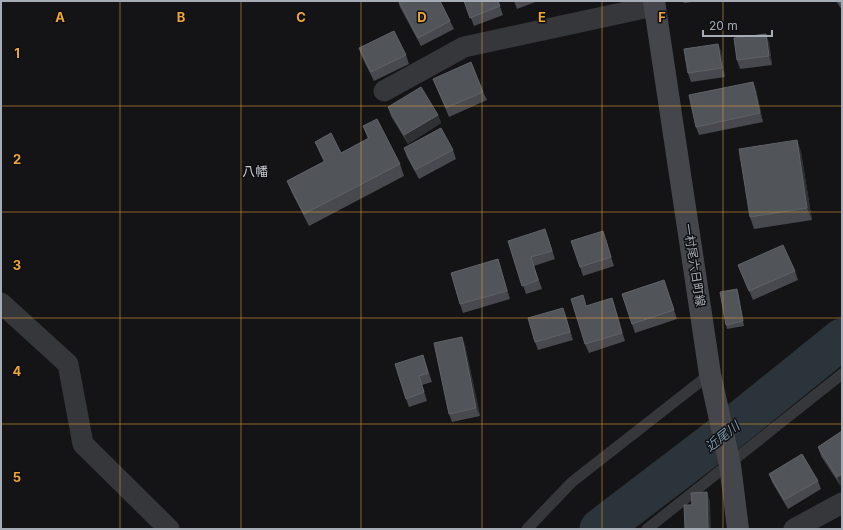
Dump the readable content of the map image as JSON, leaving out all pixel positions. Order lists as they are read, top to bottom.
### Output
{
  "streets": {
    "main road": ["一村尾六日町線"]
  },
  "districts": ["八幡"],
  "water": ["近尾川"],
  "scale_bar": "20 m",
  "grid": {
    "columns": [
      "A",
      "B",
      "C",
      "D",
      "E",
      "F"
    ],
    "rows": [
      "1",
      "2",
      "3",
      "4",
      "5"
    ]
  }
}
